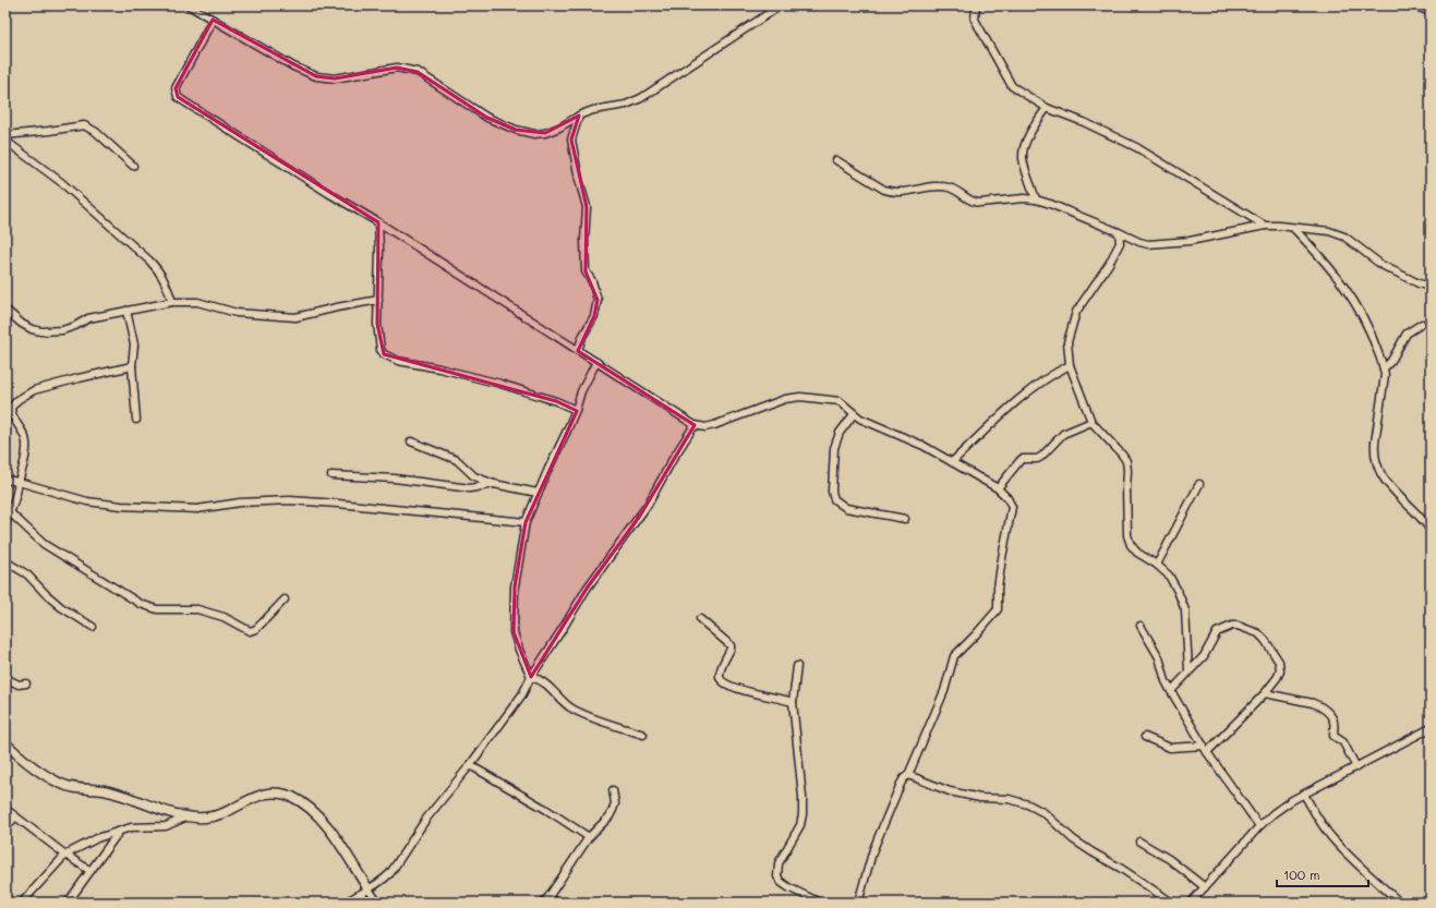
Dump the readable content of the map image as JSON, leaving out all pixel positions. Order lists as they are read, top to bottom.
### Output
{
  "scale_bar": "100 m"
}
